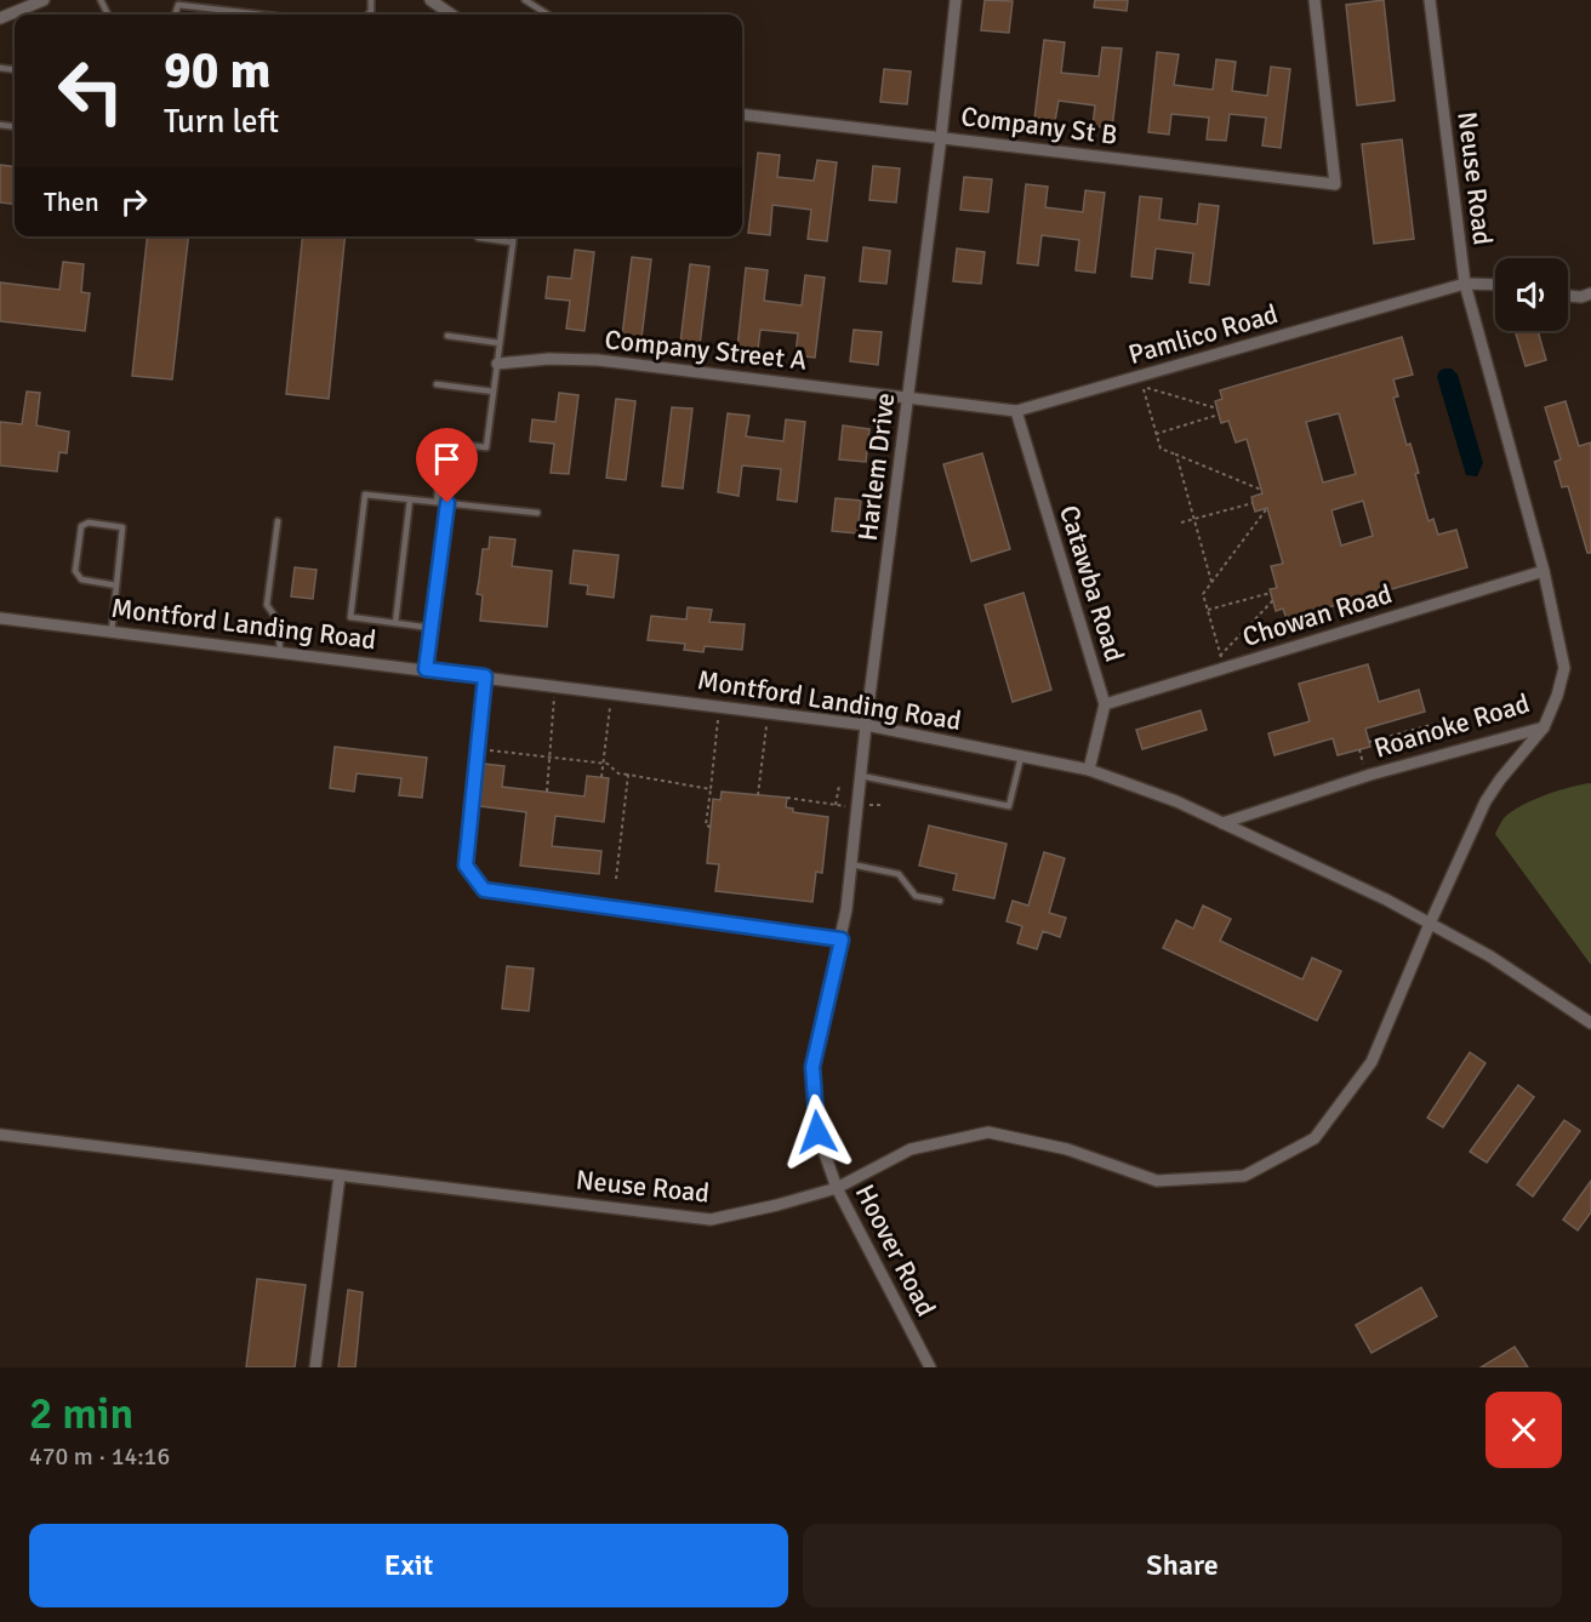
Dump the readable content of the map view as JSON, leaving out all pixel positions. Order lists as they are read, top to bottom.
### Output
{
  "streets": {
    "street": [
      "Company St B",
      "Neuse Road",
      "Pamlico Road",
      "Company Street A",
      "Harlem Drive",
      "Catawba Road",
      "Chowan Road",
      "Montford Landing Road",
      "Roanoke Road",
      "Hoover Road"
    ]
  },
  "crossings": [
    ["Company St B", "Harlem Drive"],
    ["Neuse Road", "Pamlico Road"],
    ["Neuse Road", "Chowan Road"],
    ["Neuse Road", "Montford Landing Road"],
    ["Neuse Road", "Roanoke Road"],
    ["Neuse Road", "Hoover Road"],
    ["Pamlico Road", "Company Street A"],
    ["Pamlico Road", "Harlem Drive"],
    ["Pamlico Road", "Catawba Road"],
    ["Company Street A", "Harlem Drive"],
    ["Harlem Drive", "Montford Landing Road"],
    ["Harlem Drive", "Hoover Road"],
    ["Catawba Road", "Chowan Road"],
    ["Catawba Road", "Montford Landing Road"],
    ["Chowan Road", "Roanoke Road"],
    ["Montford Landing Road", "Roanoke Road"]
  ],
  "page": {
    "turn": ["90 m", "Turn left"],
    "then": "Then",
    "heading": ["2 min", "470 m · 14:16"],
    "buttons": ["Exit", "Share"]
  }
}
